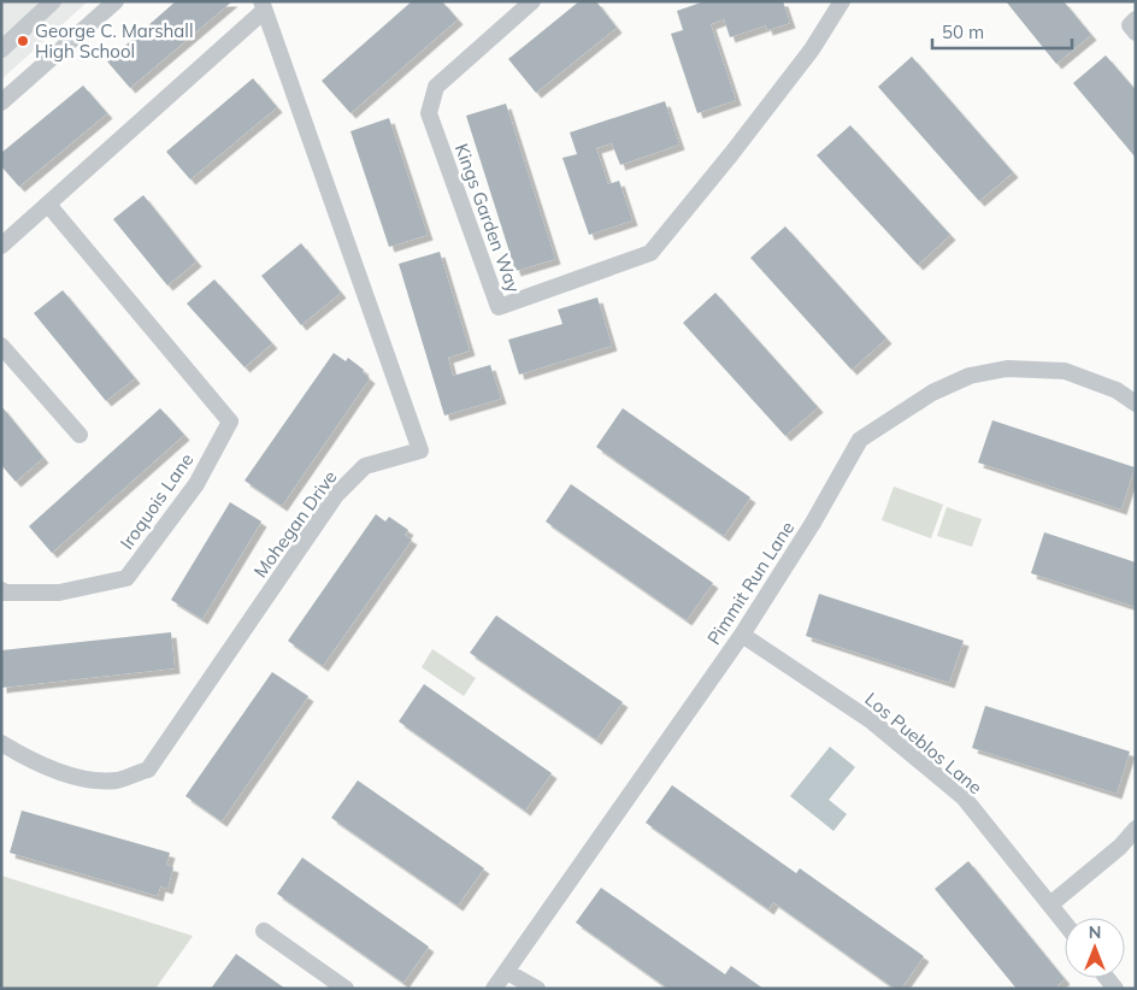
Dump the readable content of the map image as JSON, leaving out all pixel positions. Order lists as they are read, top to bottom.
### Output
{
  "streets": {
    "street": [
      "Kings Garden Way",
      "Iroquois Lane",
      "Mohegan Drive",
      "Pimmit Run Lane",
      "Los Pueblos Lane"
    ]
  },
  "crossings": [
    ["Pimmit Run Lane", "Los Pueblos Lane"]
  ],
  "places": ["George C. Marshall High School"],
  "scale_bar": "50 m",
  "north": "top"
}
